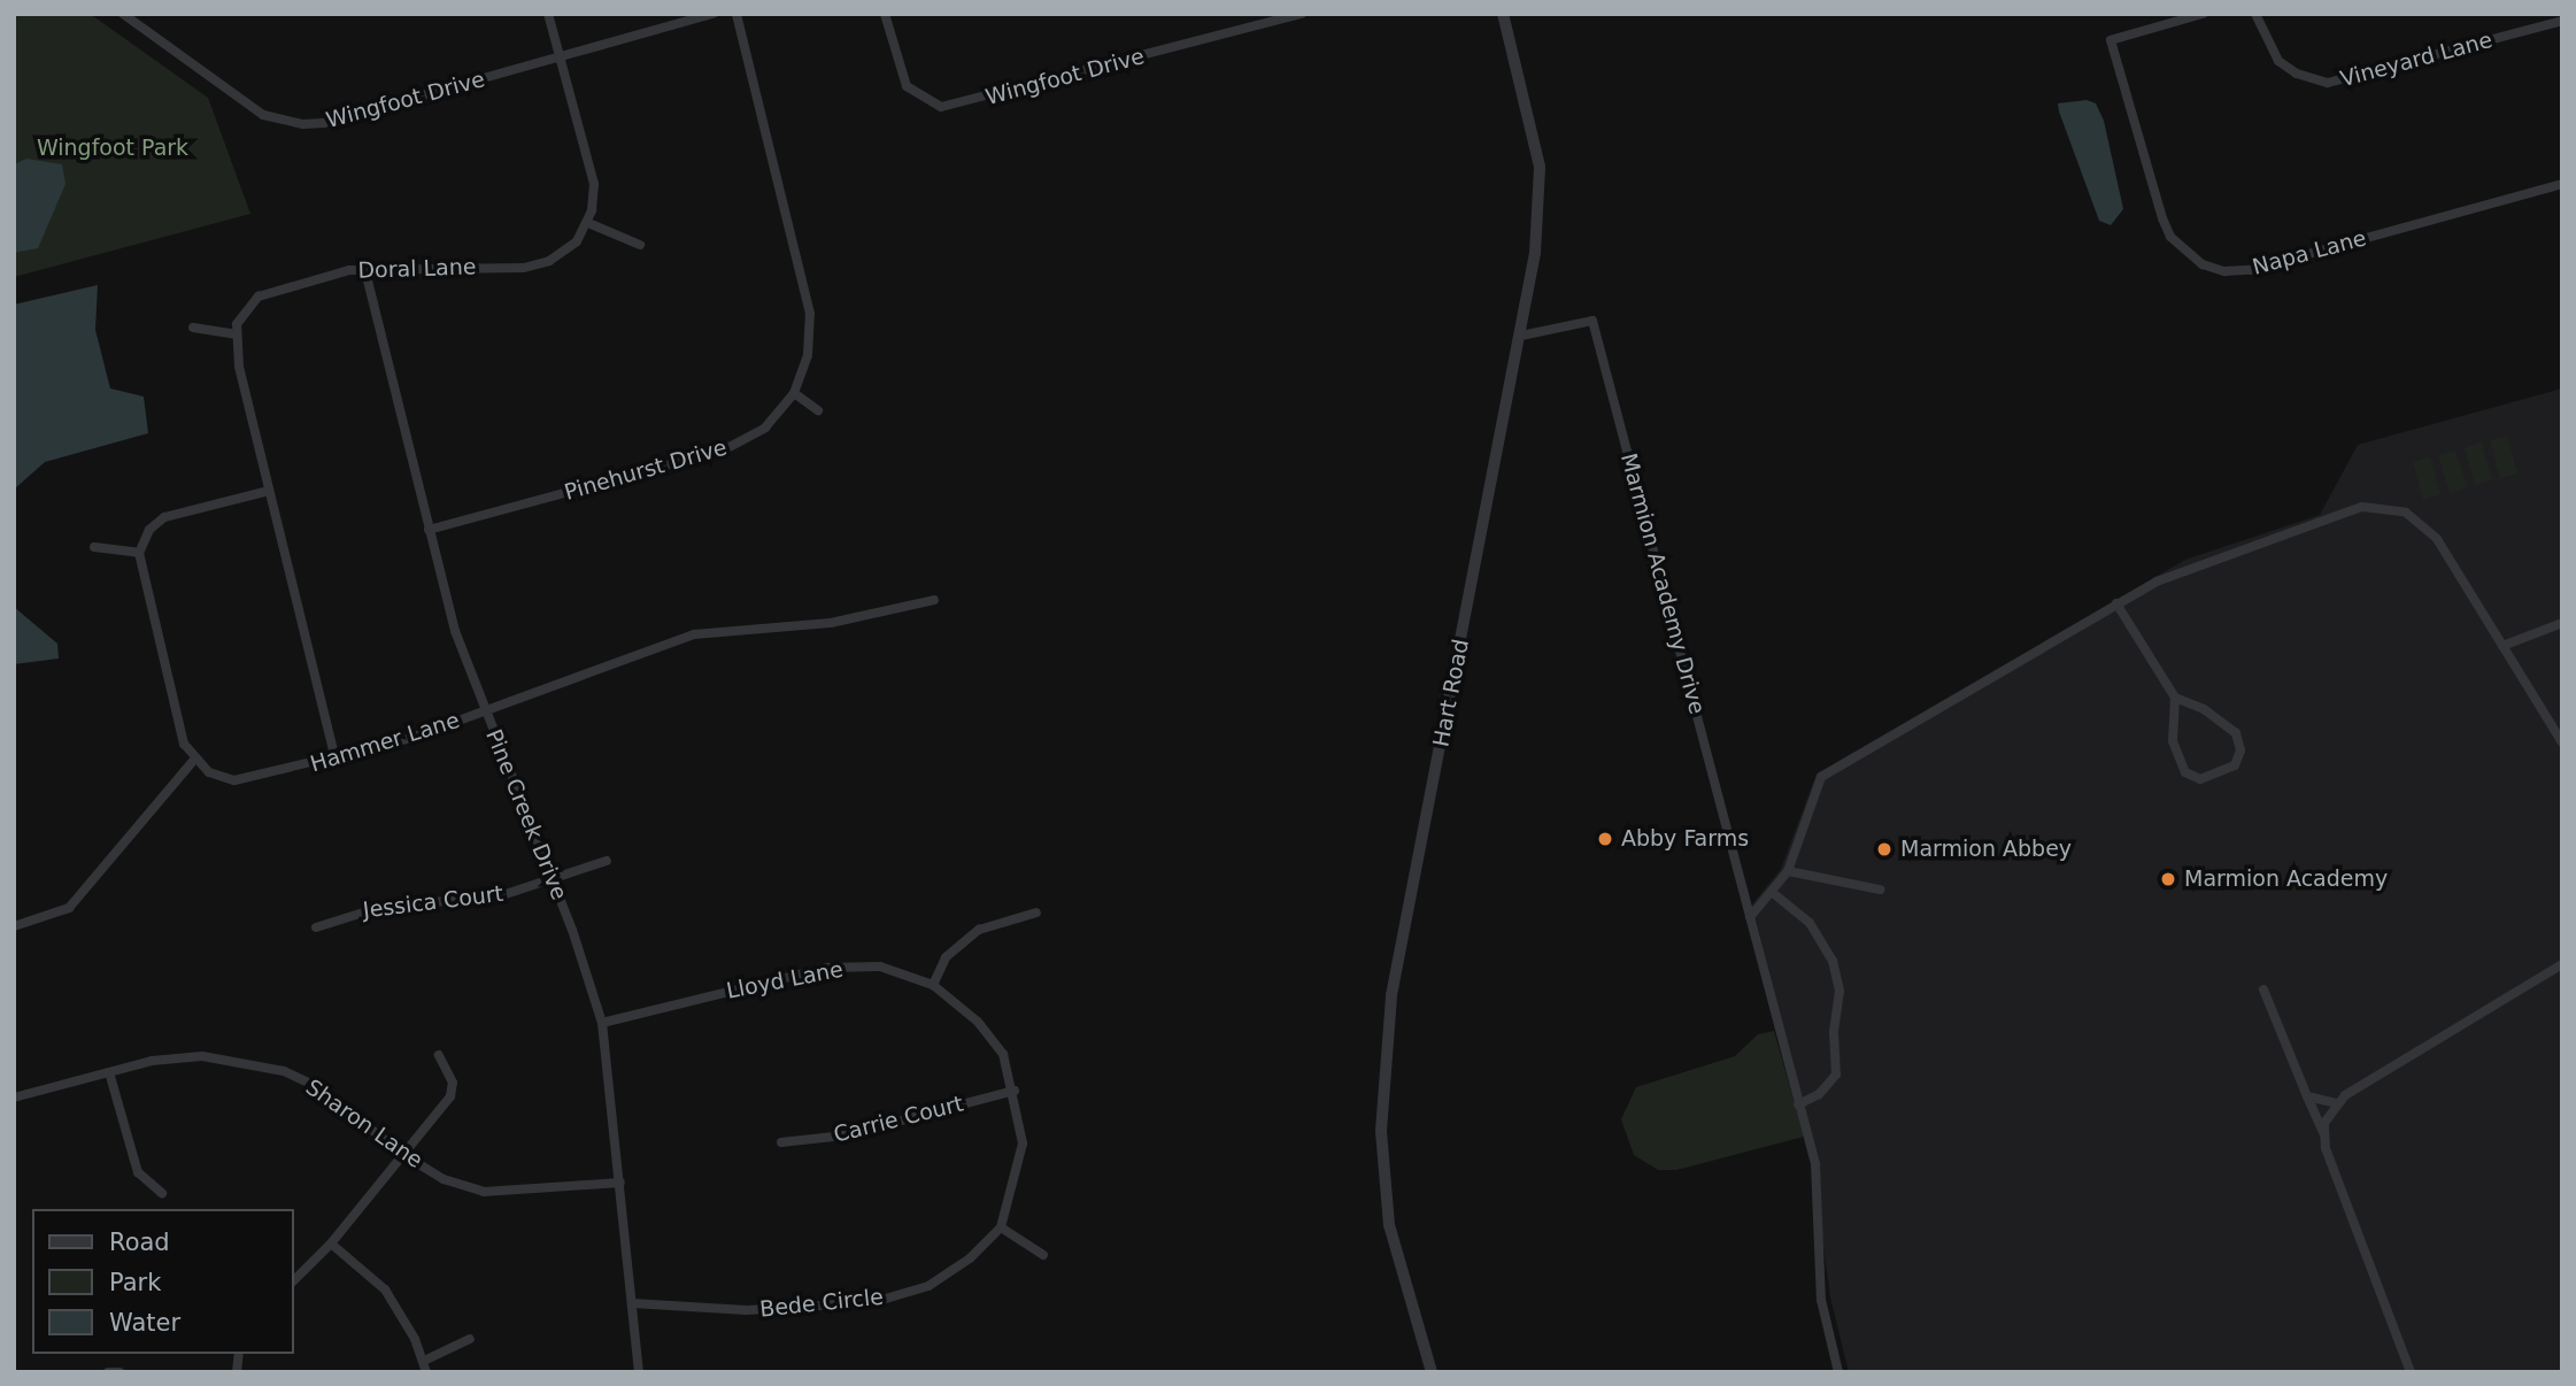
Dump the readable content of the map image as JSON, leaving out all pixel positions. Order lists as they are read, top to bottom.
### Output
{
  "streets": {
    "street": [
      "Vineyard Lane",
      "Wingfoot Drive",
      "Napa Lane",
      "Doral Lane",
      "Pinehurst Drive",
      "Marmion Academy Drive",
      "Hart Road",
      "Hammer Lane",
      "Pine Creek Drive",
      "Jessica Court",
      "Lloyd Lane",
      "Carrie Court",
      "Sharon Lane",
      "Bede Circle"
    ]
  },
  "crossings": [
    ["Doral Lane", "Pine Creek Drive"],
    ["Pinehurst Drive", "Pine Creek Drive"],
    ["Marmion Academy Drive", "Hart Road"],
    ["Hammer Lane", "Pine Creek Drive"],
    ["Pine Creek Drive", "Jessica Court"],
    ["Pine Creek Drive", "Lloyd Lane"],
    ["Pine Creek Drive", "Sharon Lane"],
    ["Pine Creek Drive", "Bede Circle"]
  ],
  "parks": ["Wingfoot Park"],
  "places": ["Abby Farms", "Marmion Abbey", "Marmion Academy"],
  "legend": ["Road", "Park", "Water"]
}
